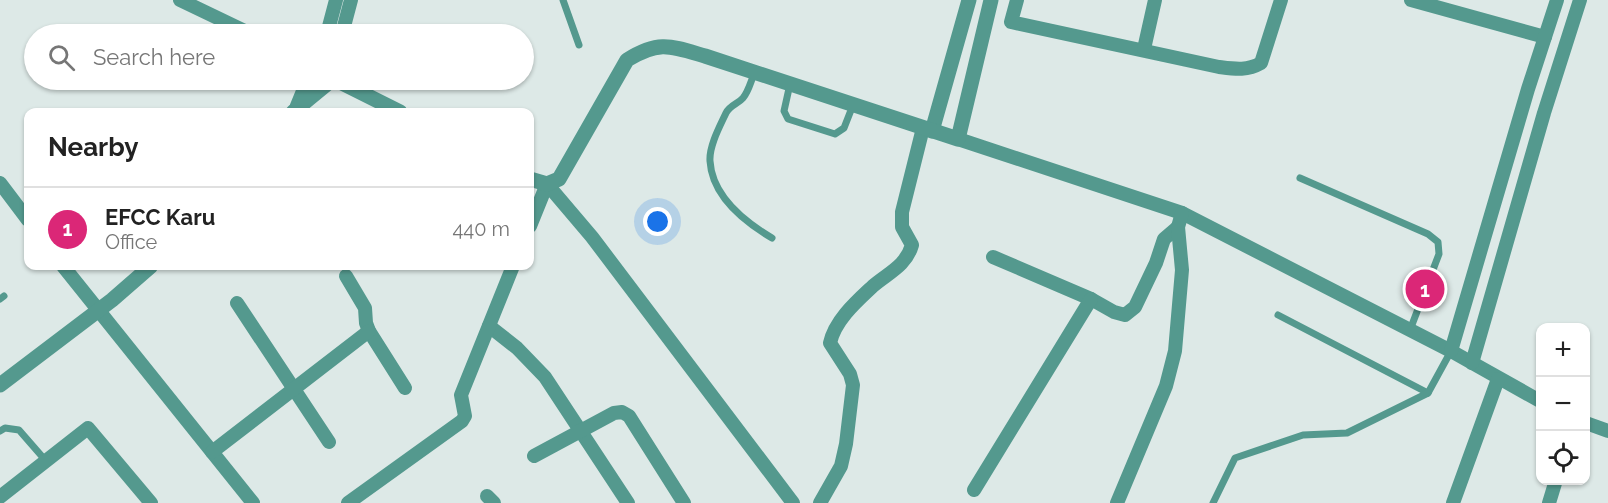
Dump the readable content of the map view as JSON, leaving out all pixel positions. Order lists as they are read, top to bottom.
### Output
{
  "page": {
    "search": "Search here",
    "heading": "Nearby",
    "list": [
      {
        "mark": "1",
        "name": "EFCC Karu",
        "note": "Office",
        "value": "440 m"
      }
    ],
    "pins": "1",
    "map_buttons": ["+", "−"]
  }
}
